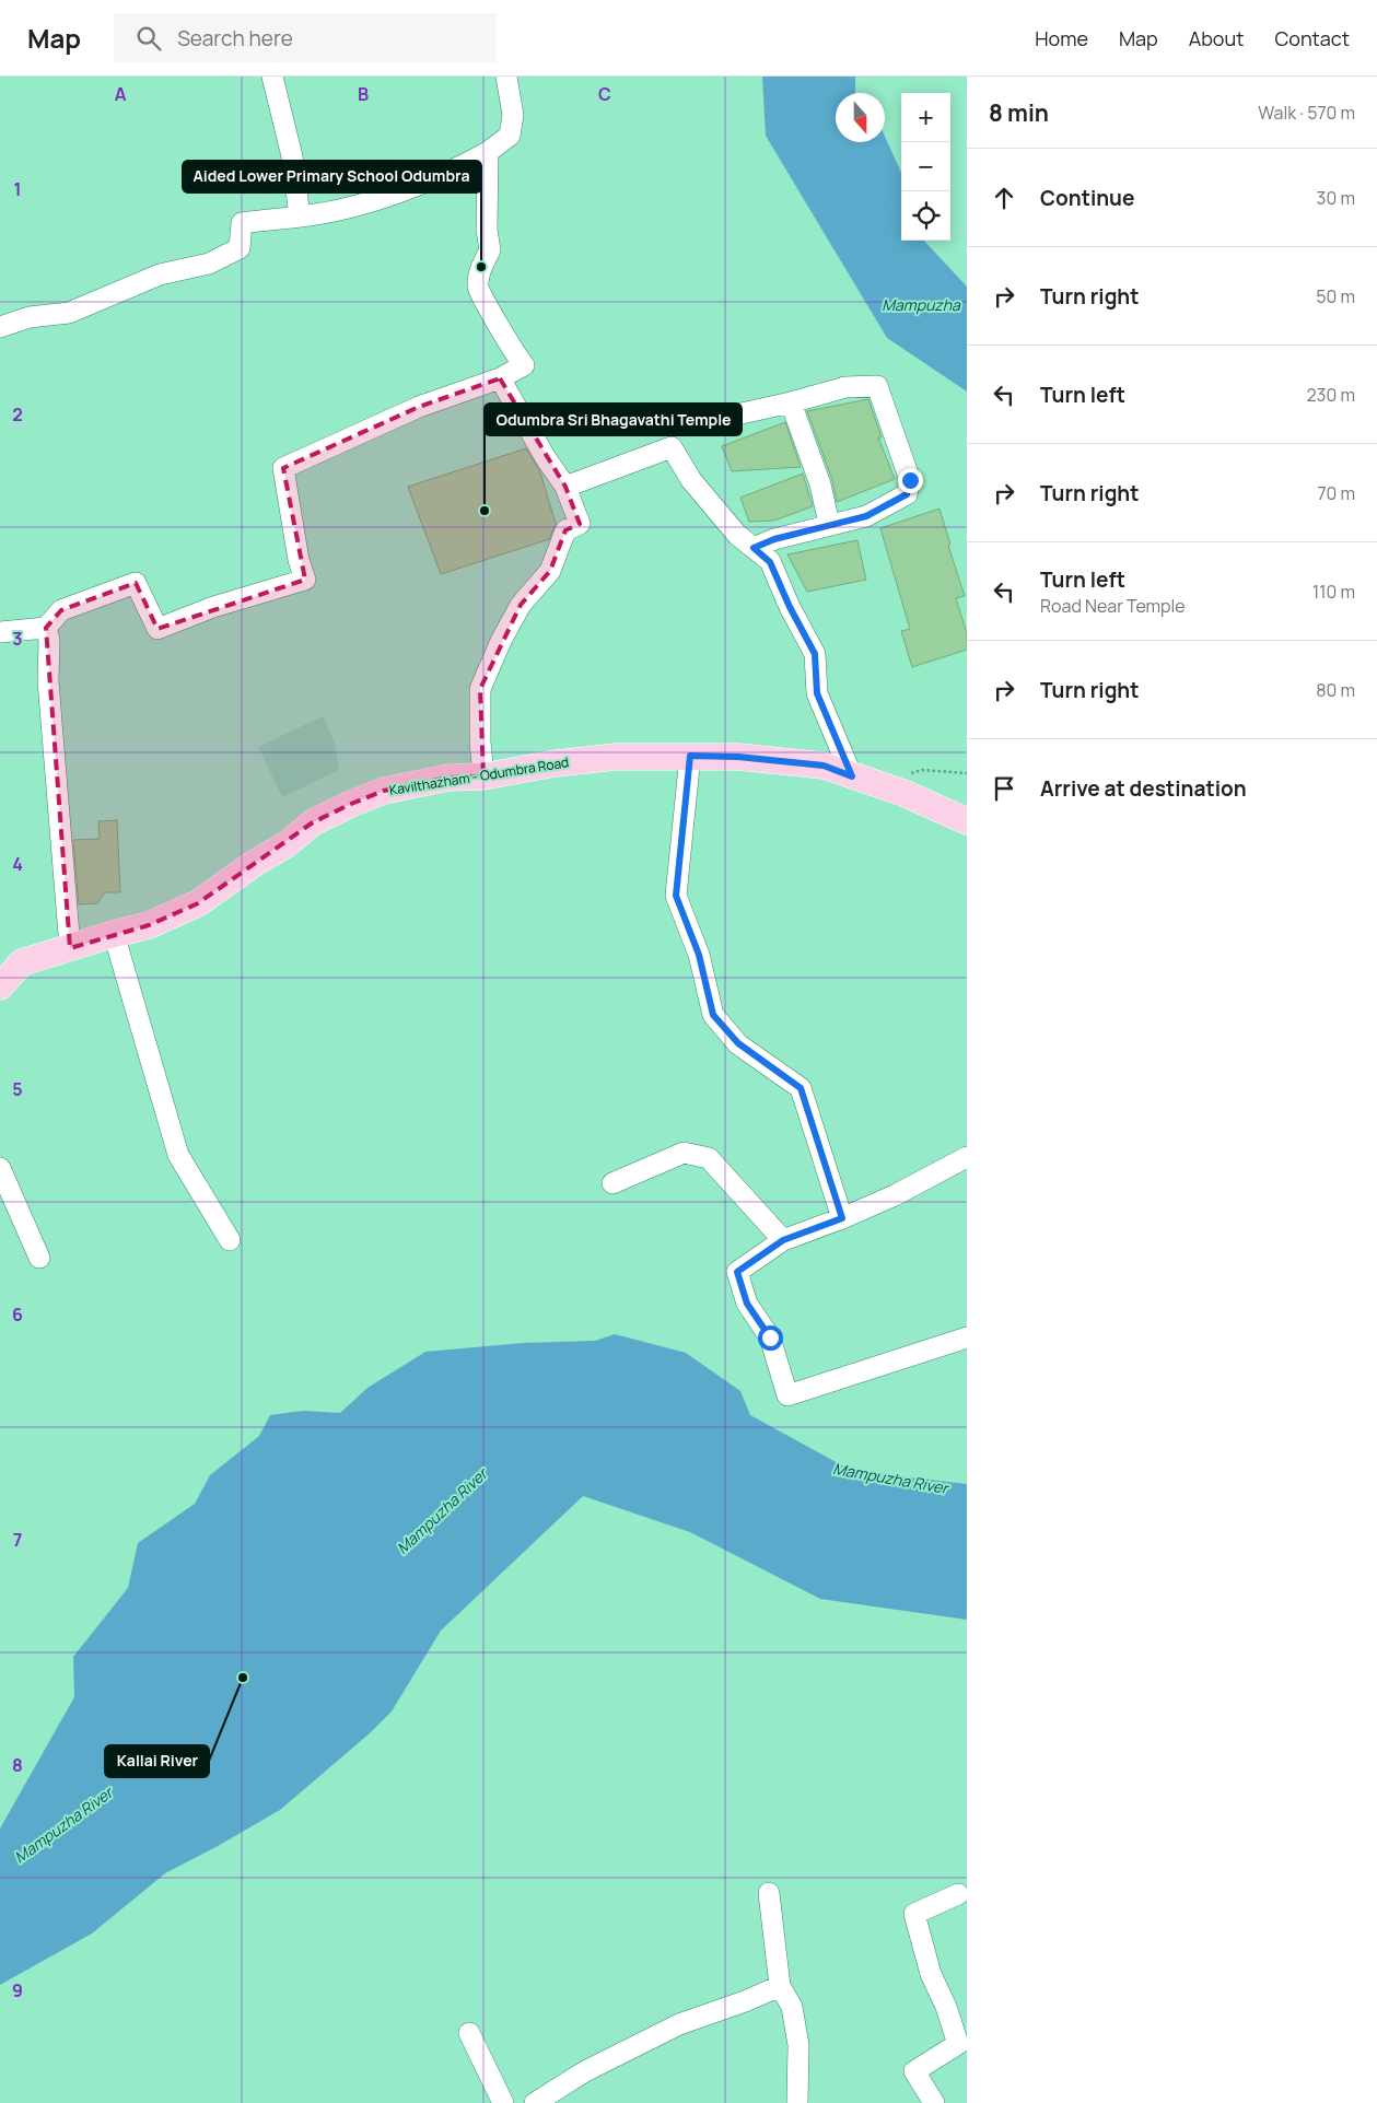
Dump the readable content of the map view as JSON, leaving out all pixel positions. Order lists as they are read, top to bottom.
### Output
{
  "streets": {
    "main road": ["Kavilthazham - Odumbra Road"]
  },
  "water": ["Mampuzha", "Mampuzha River"],
  "places": ["Aided Lower Primary School Odumbra", "Odumbra Sri Bhagavathi Temple", "Kallai River"],
  "north": "bottom",
  "page": {
    "header": "Map",
    "search": "Search here",
    "nav": [
      "Home",
      "Map",
      "About",
      "Contact"
    ],
    "heading": ["8 min", "Walk · 570 m"],
    "map_buttons": ["+", "−"],
    "list": [
      ["Continue", "30 m"],
      ["Turn right", "50 m"],
      ["Turn left", "230 m"],
      ["Turn right", "70 m"],
      ["Turn left", "Road Near Temple", "110 m"],
      ["Turn right", "80 m"],
      "Arrive at destination"
    ]
  },
  "grid": {
    "columns": ["A", "B", "C"],
    "rows": [
      "1",
      "2",
      "3",
      "4",
      "5",
      "6",
      "7",
      "8",
      "9"
    ]
  }
}
